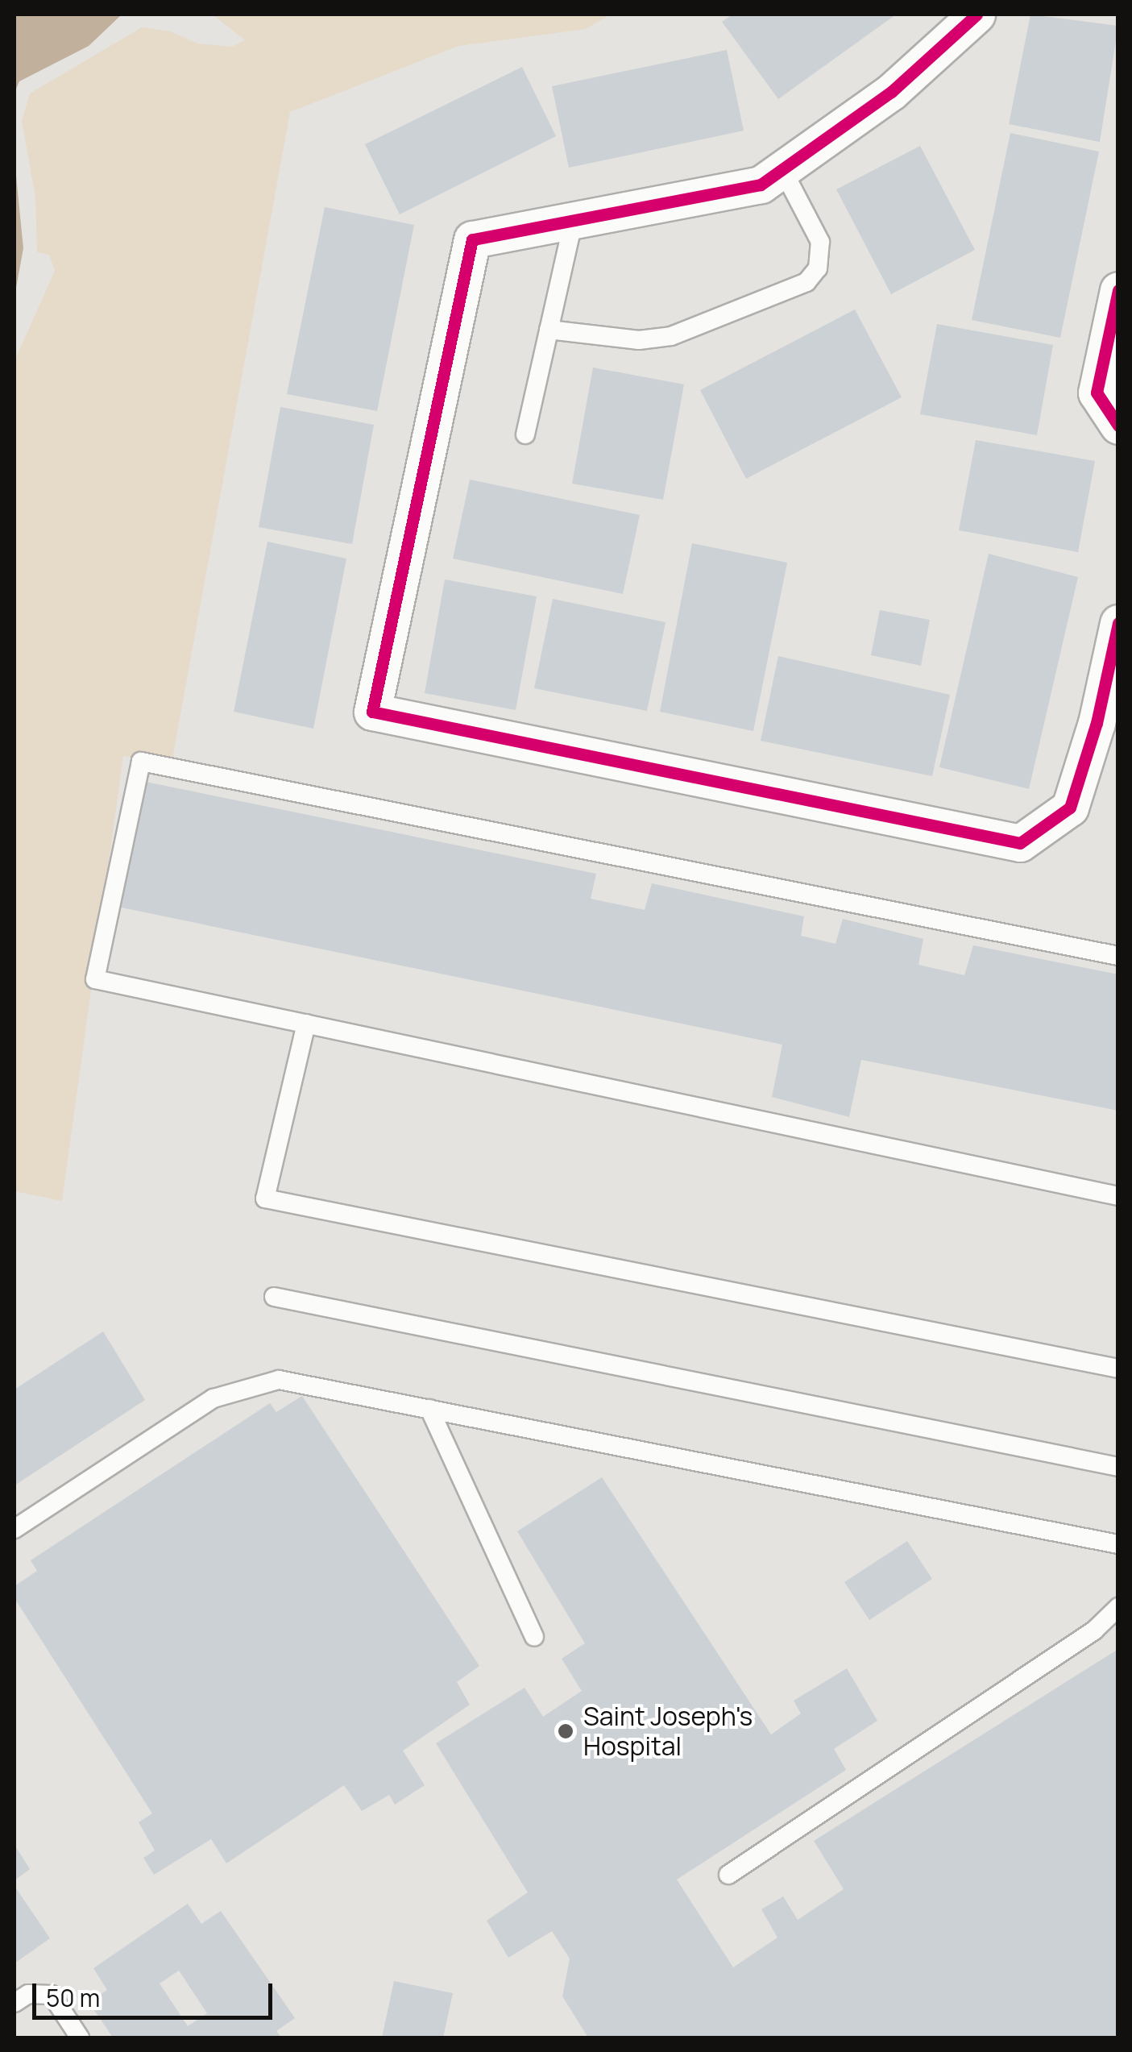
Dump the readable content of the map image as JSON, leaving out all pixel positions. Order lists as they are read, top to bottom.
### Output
{
  "places": ["Saint Joseph's Hospital"],
  "scale_bar": "50 m"
}
